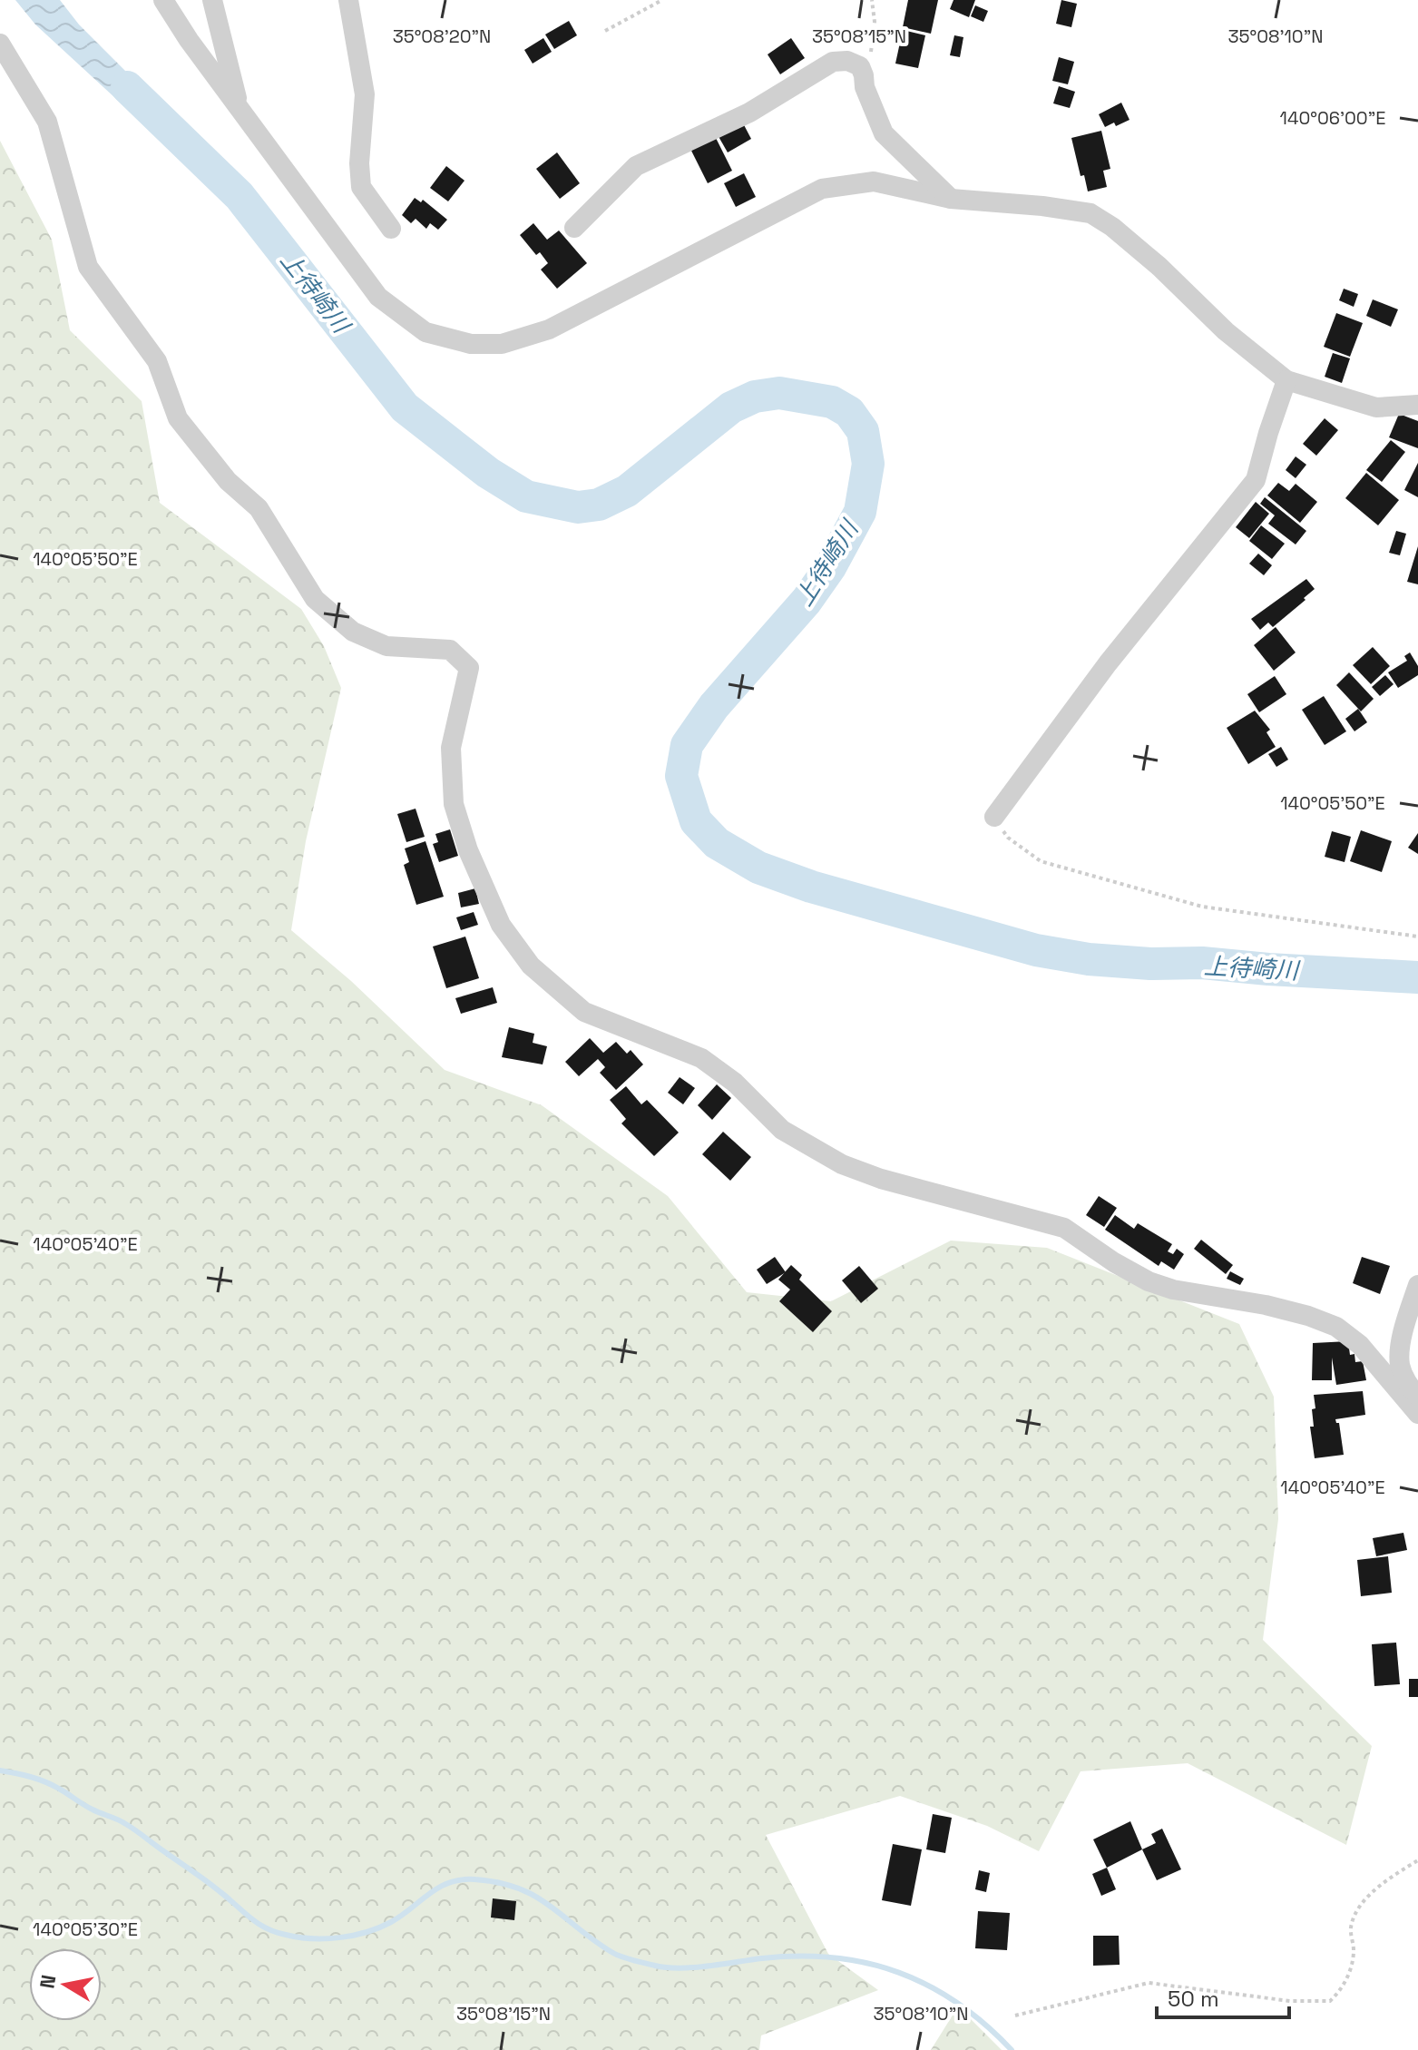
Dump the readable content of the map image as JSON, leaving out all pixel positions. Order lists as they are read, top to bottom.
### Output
{
  "water": ["上待崎川"],
  "scale_bar": "50 m",
  "north": "left",
  "coordinates": [
    "35°08'20\"N",
    "35°08'15\"N",
    "35°08'10\"N",
    "140°06'00\"E",
    "140°05'50\"E",
    "140°05'40\"E",
    "140°05'30\"E"
  ]
}
